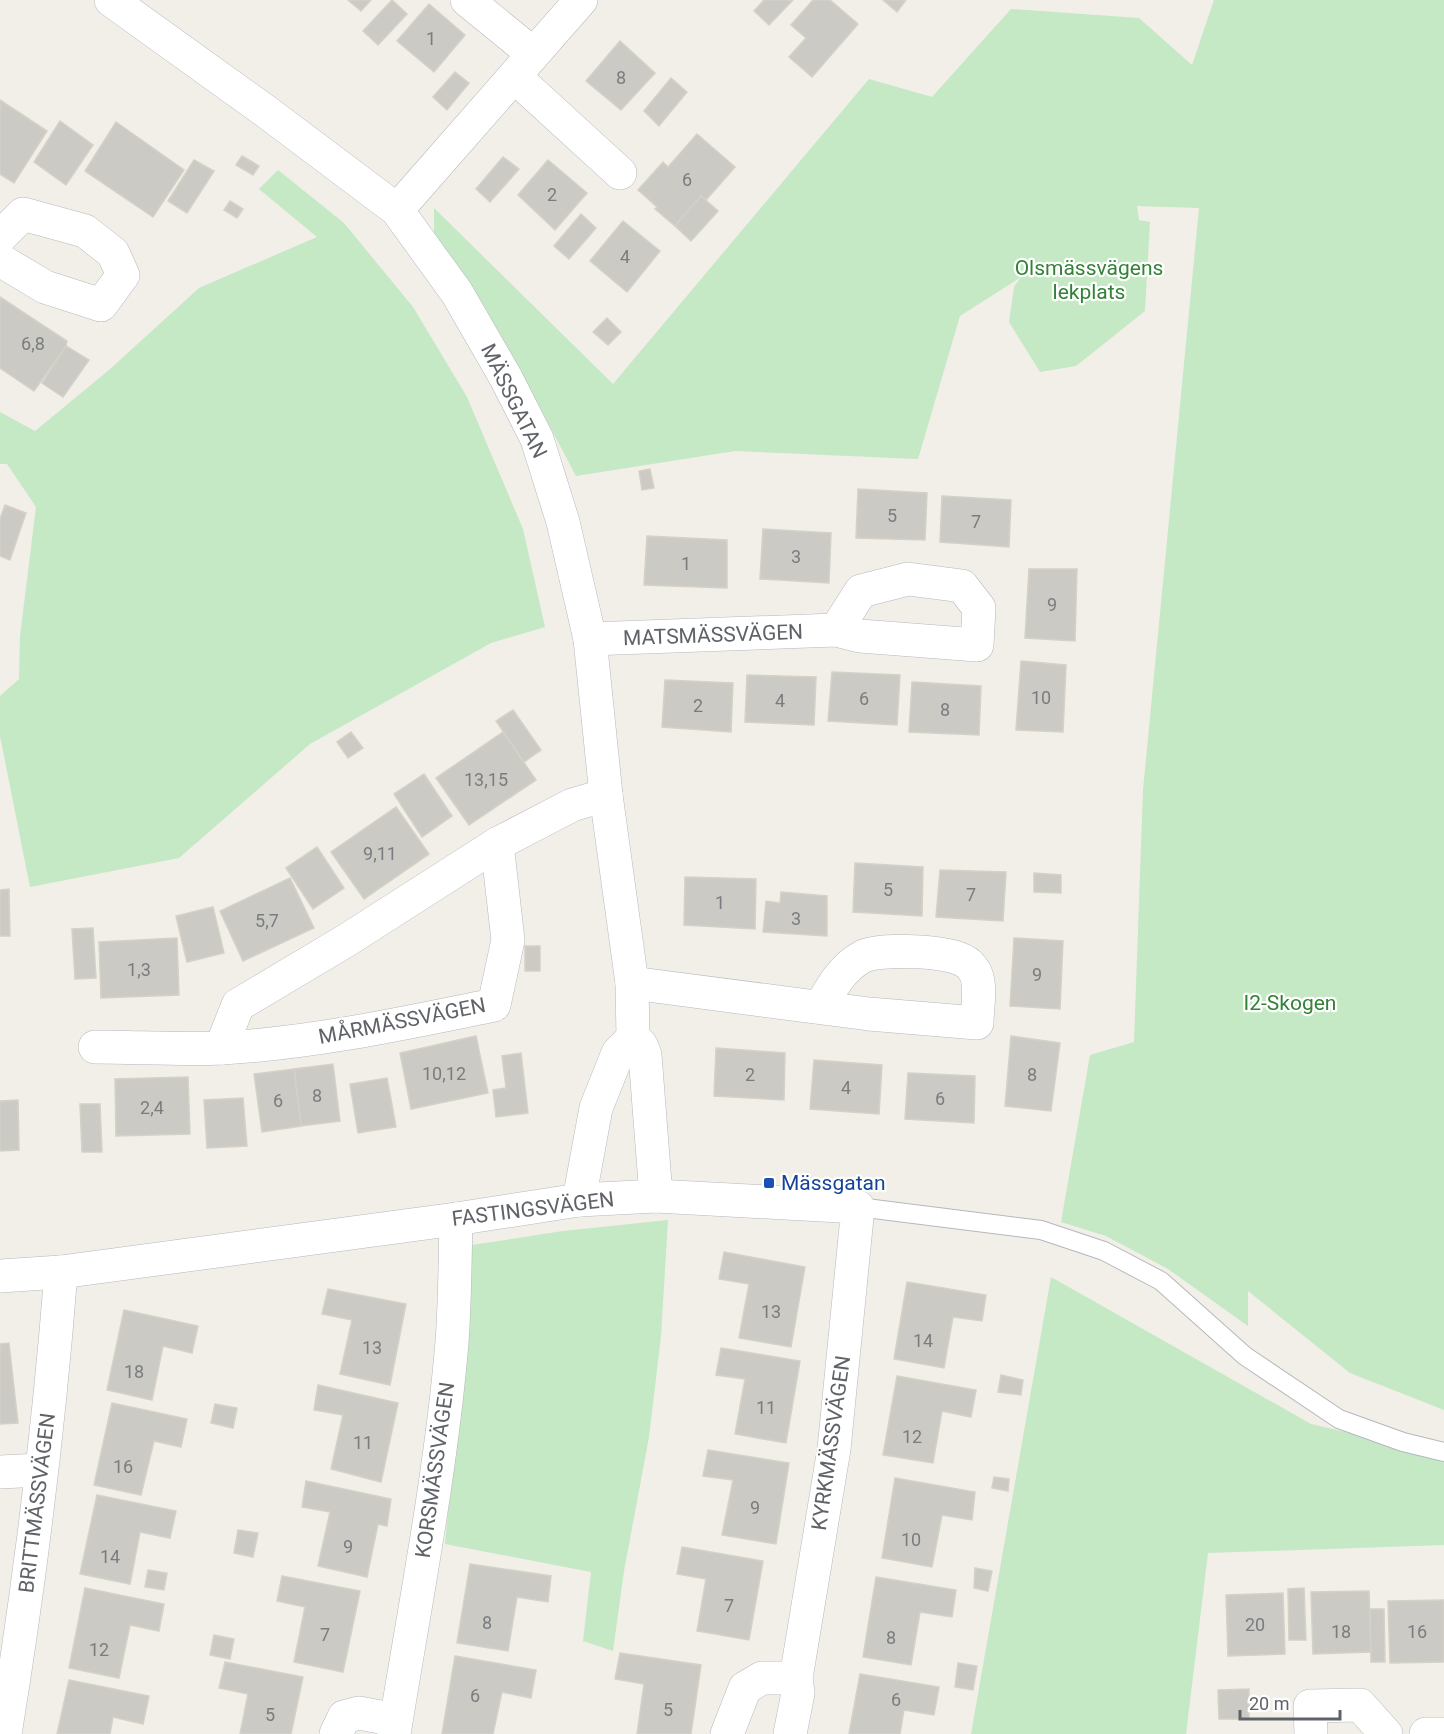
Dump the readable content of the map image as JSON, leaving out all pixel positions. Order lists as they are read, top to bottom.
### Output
{
  "streets": {
    "street": [
      "MÄSSGATAN",
      "MATSMÄSSVÄGEN",
      "MÅRMÄSSVÄGEN",
      "FASTINGSVÄGEN",
      "KYRKMÄSSVÄGEN",
      "KORSMÄSSVÄGEN",
      "BRITTMÄSSVÄGEN"
    ]
  },
  "crossings": [
    ["MÄSSGATAN", "MATSMÄSSVÄGEN"],
    ["MÄSSGATAN", "FASTINGSVÄGEN"],
    ["FASTINGSVÄGEN", "KYRKMÄSSVÄGEN"],
    ["FASTINGSVÄGEN", "KORSMÄSSVÄGEN"],
    ["FASTINGSVÄGEN", "BRITTMÄSSVÄGEN"]
  ],
  "parks": ["Olsmässvägens lekplats", "I2-Skogen"],
  "places": {
    "transit": ["Mässgatan"]
  },
  "house_numbers": [
    "1",
    "8",
    "6",
    "2",
    "4",
    "6,8",
    "5",
    "7",
    "3",
    "1",
    "9",
    "10",
    "6",
    "4",
    "2",
    "8",
    "13,15",
    "9,11",
    "5",
    "7",
    "1",
    "3",
    "5,7",
    "1,3",
    "9",
    "10,12",
    "2",
    "8",
    "4",
    "8",
    "6",
    "6",
    "2,4",
    "13",
    "14",
    "13",
    "18",
    "11",
    "12",
    "11",
    "16",
    "9",
    "10",
    "9",
    "14",
    "7",
    "8",
    "20",
    "18",
    "16",
    "7",
    "8",
    "12",
    "6",
    "6",
    "5",
    "5"
  ],
  "scale_bar": "20 m"
}
